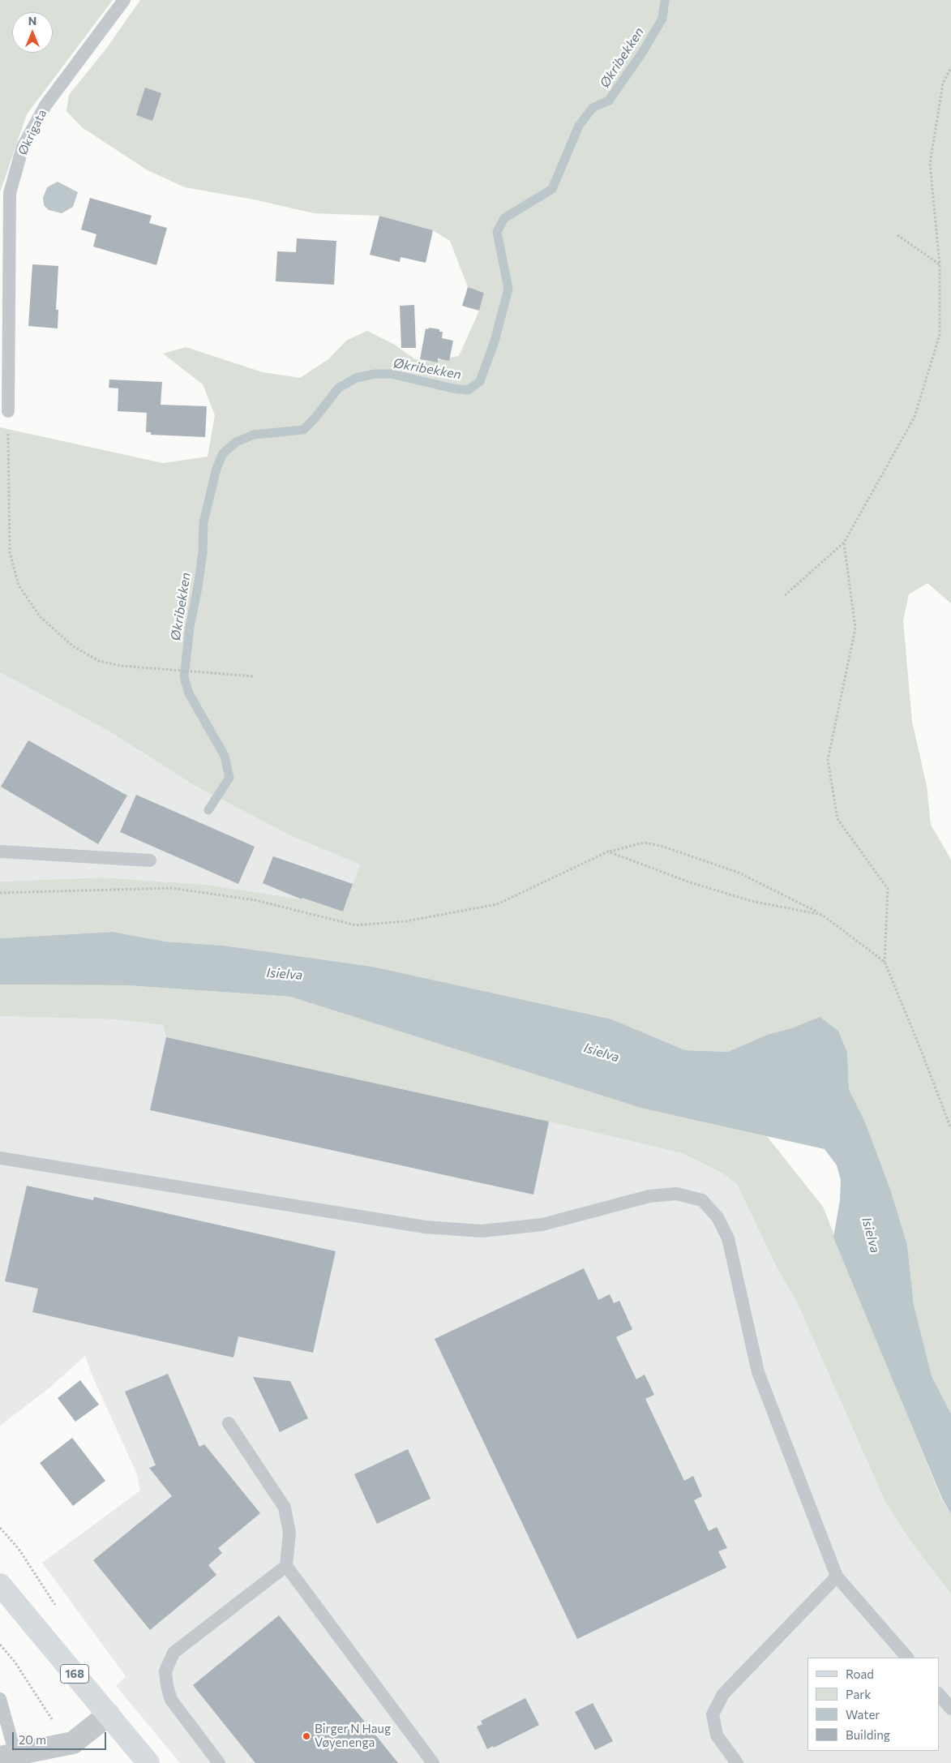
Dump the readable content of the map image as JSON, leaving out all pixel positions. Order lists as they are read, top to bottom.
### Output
{
  "streets": {
    "main road": ["168"],
    "lane": ["Økrigata"]
  },
  "water": ["Økribekken", "Isielva"],
  "places": ["Birger N Haug Vøyenenga"],
  "legend": [
    "Road",
    "Park",
    "Water",
    "Building"
  ],
  "scale_bar": "20 m",
  "north": "top"
}
